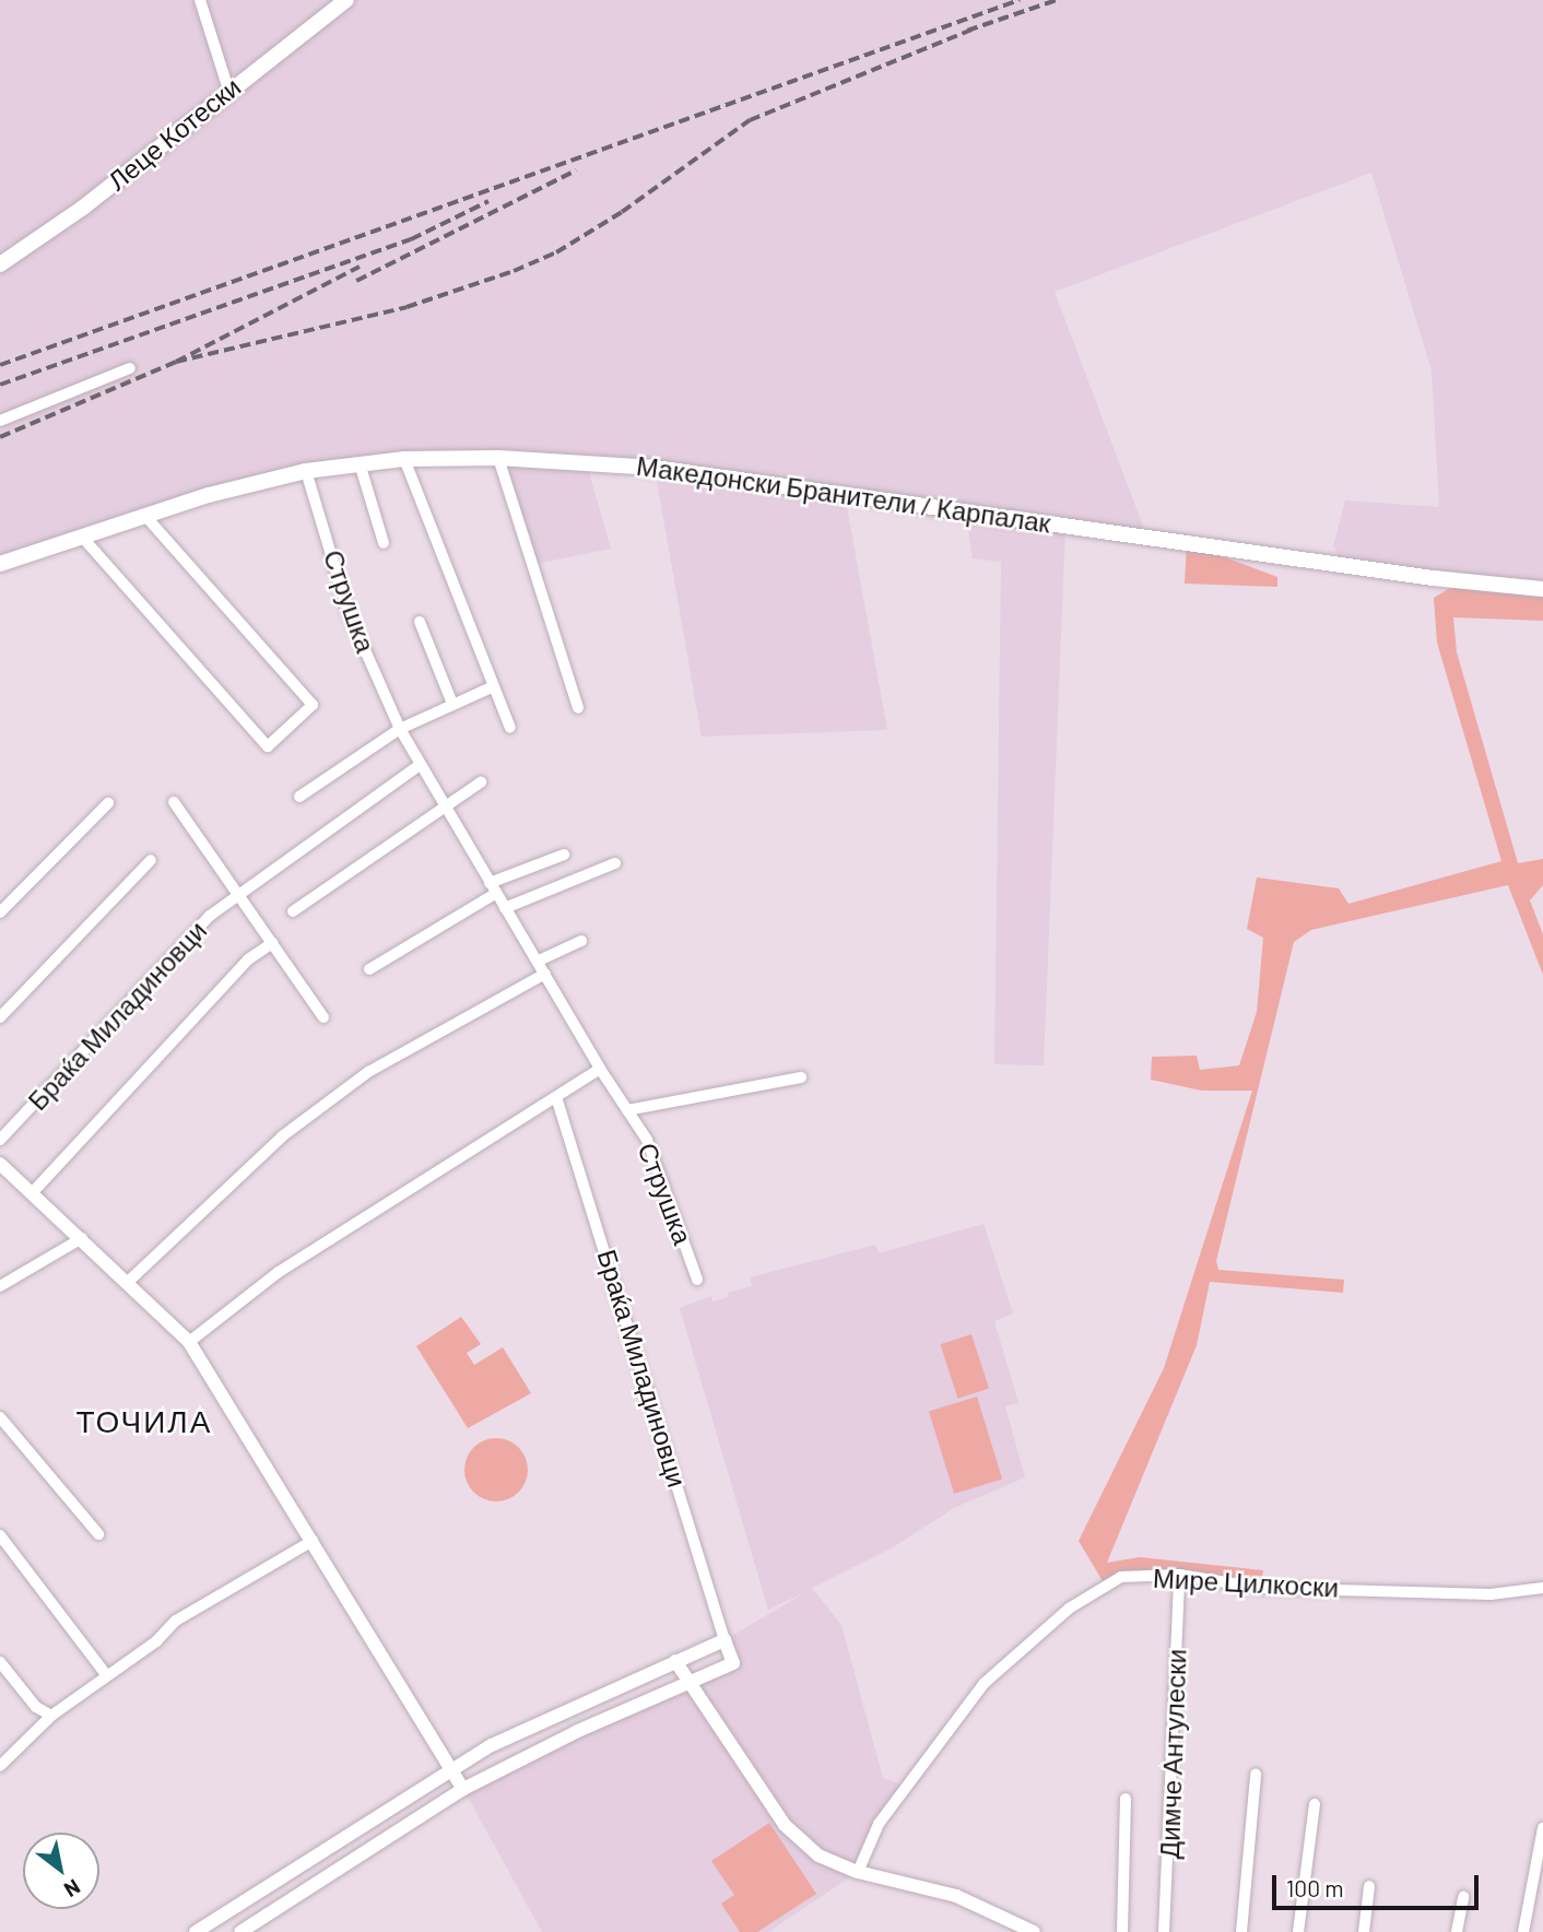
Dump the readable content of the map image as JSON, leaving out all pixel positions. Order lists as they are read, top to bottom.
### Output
{
  "streets": {
    "main road": ["Леце Котески", "Македонски Бранители / Карпалак"],
    "street": [
      "Струшка",
      "Браќа Миладиновци",
      "Мире Цилкоски",
      "Димче Антулески"
    ]
  },
  "crossings": [
    ["Македонски Бранители / Карпалак", "Струшка"],
    ["Мире Цилкоски", "Димче Антулески"]
  ],
  "districts": ["ТОЧИЛА"],
  "scale_bar": "100 m",
  "north": "bottom right"
}
